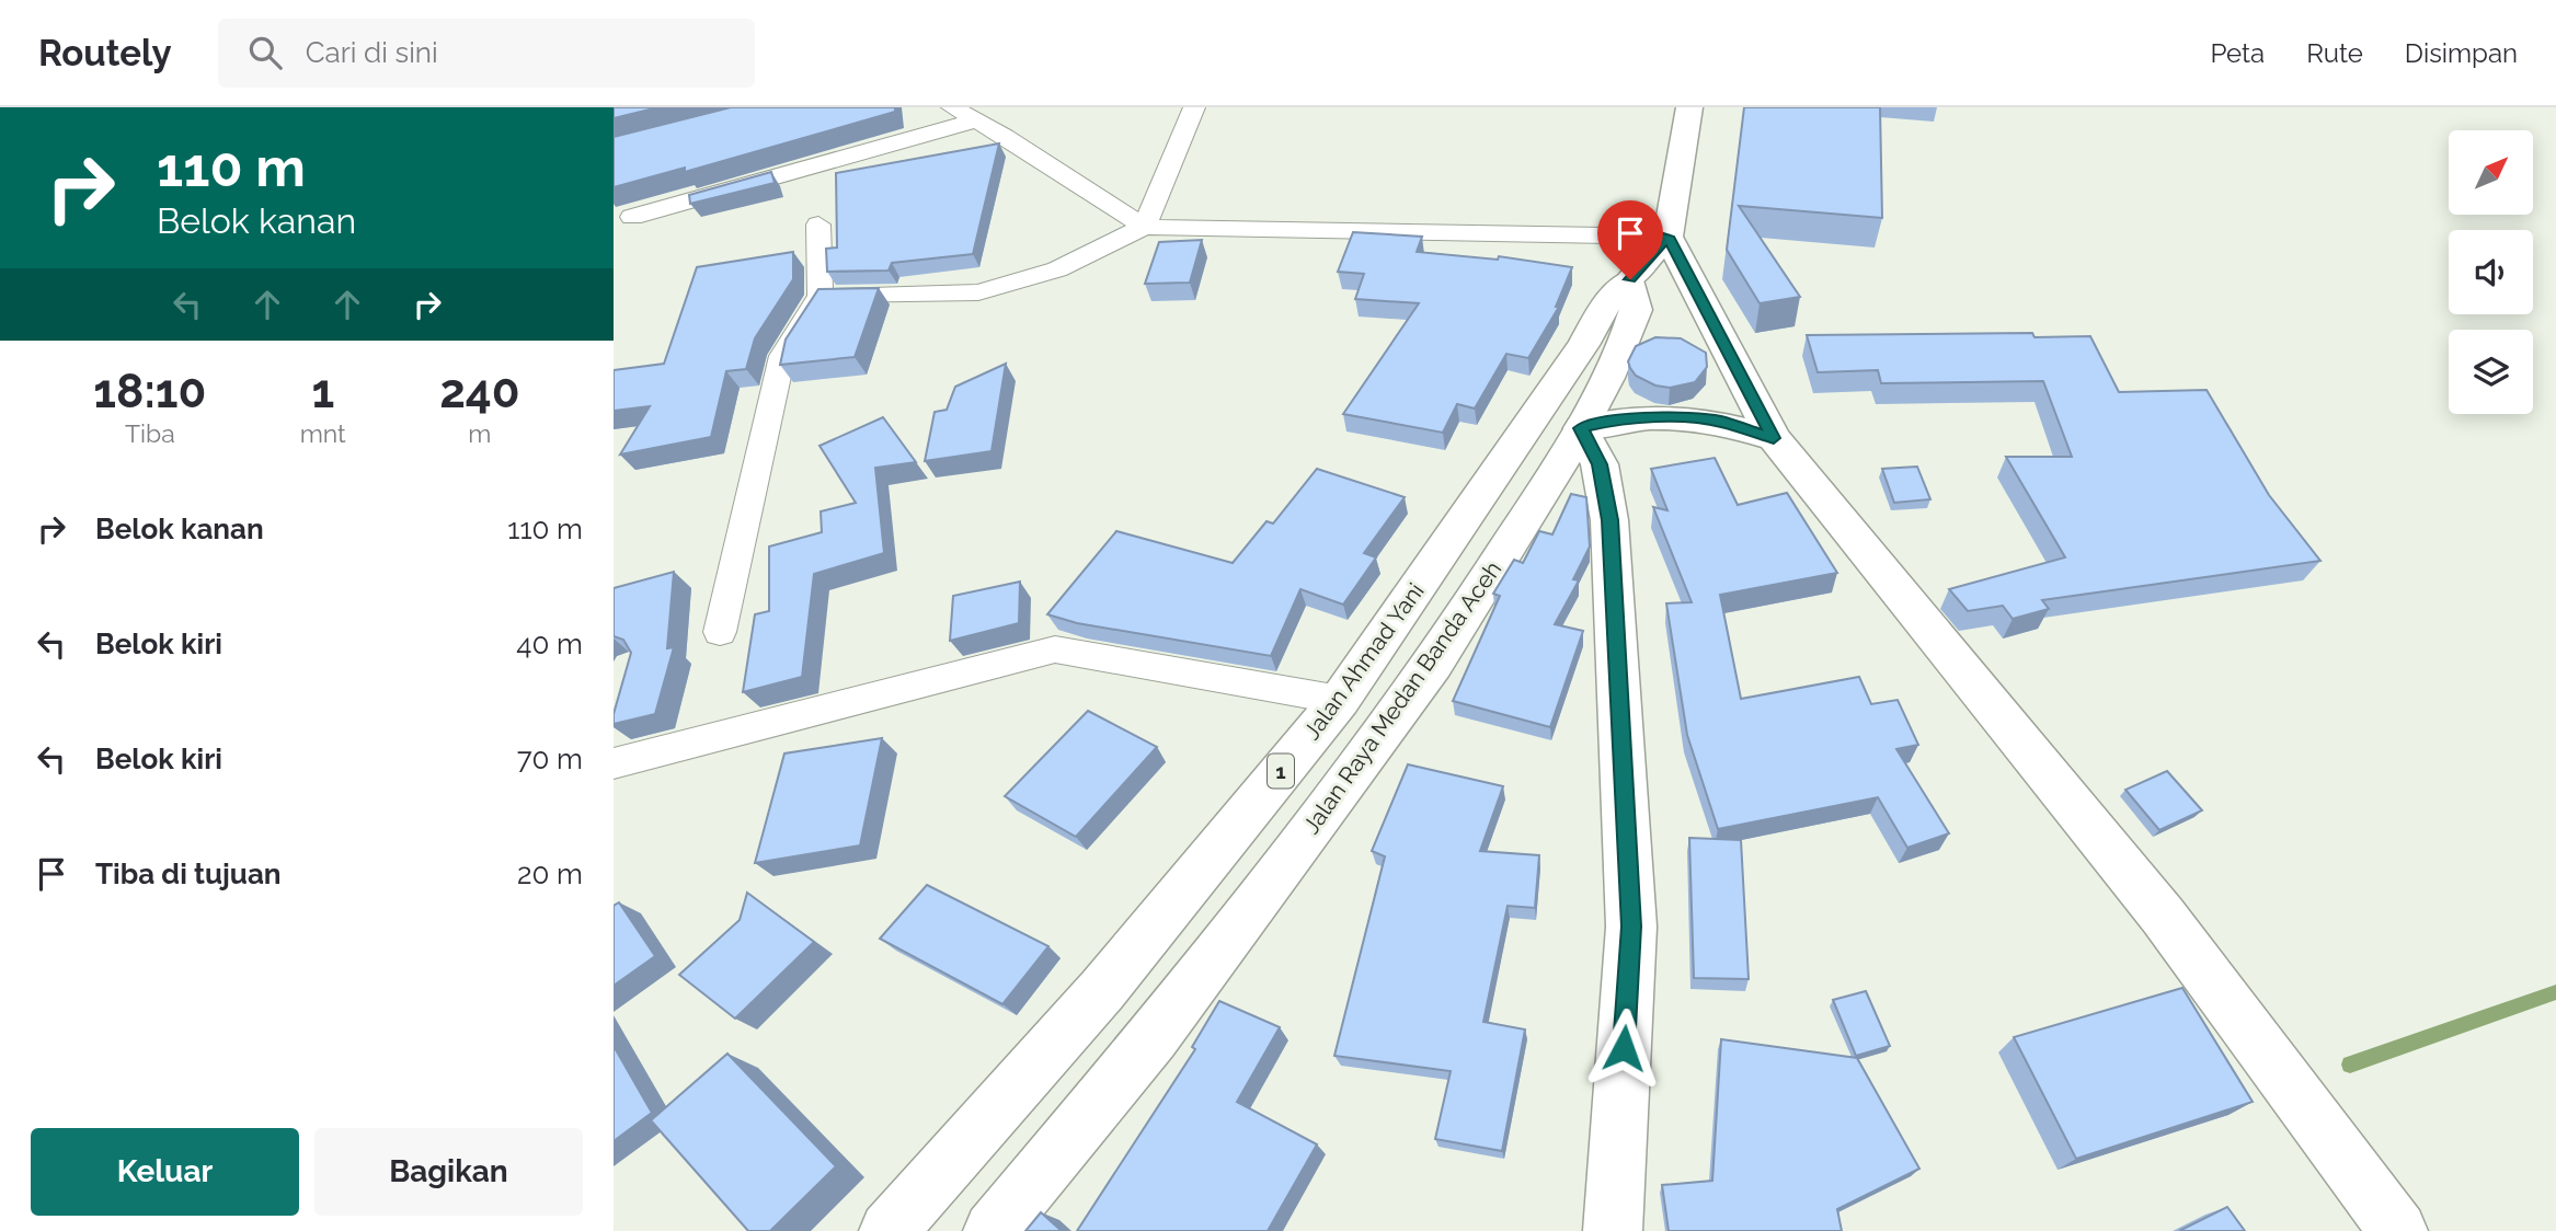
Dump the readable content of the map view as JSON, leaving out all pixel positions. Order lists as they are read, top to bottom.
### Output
{
  "streets": {
    "main road": ["Jalan Ahmad Yani", "Jalan Raya Medan Banda Aceh", "1"]
  },
  "crossings": [
    ["Jalan Ahmad Yani", "Jalan Raya Medan Banda Aceh"],
    ["Jalan Ahmad Yani", "1"],
    ["Jalan Raya Medan Banda Aceh", "1"]
  ],
  "north": "top right",
  "page": {
    "header": "Routely",
    "search": "Cari di sini",
    "nav": ["Peta", "Rute", "Disimpan"],
    "turn": ["110 m", "Belok kanan"],
    "eta": [
      "18:10",
      "Tiba",
      "1",
      "mnt",
      "240",
      "m"
    ],
    "list": [
      {
        "name": "Belok kanan",
        "value": "110 m"
      },
      {
        "name": "Belok kiri",
        "value": "40 m"
      },
      {
        "name": "Belok kiri",
        "value": "70 m"
      },
      {
        "name": "Tiba di tujuan",
        "value": "20 m"
      }
    ],
    "buttons": ["Keluar", "Bagikan"]
  }
}
